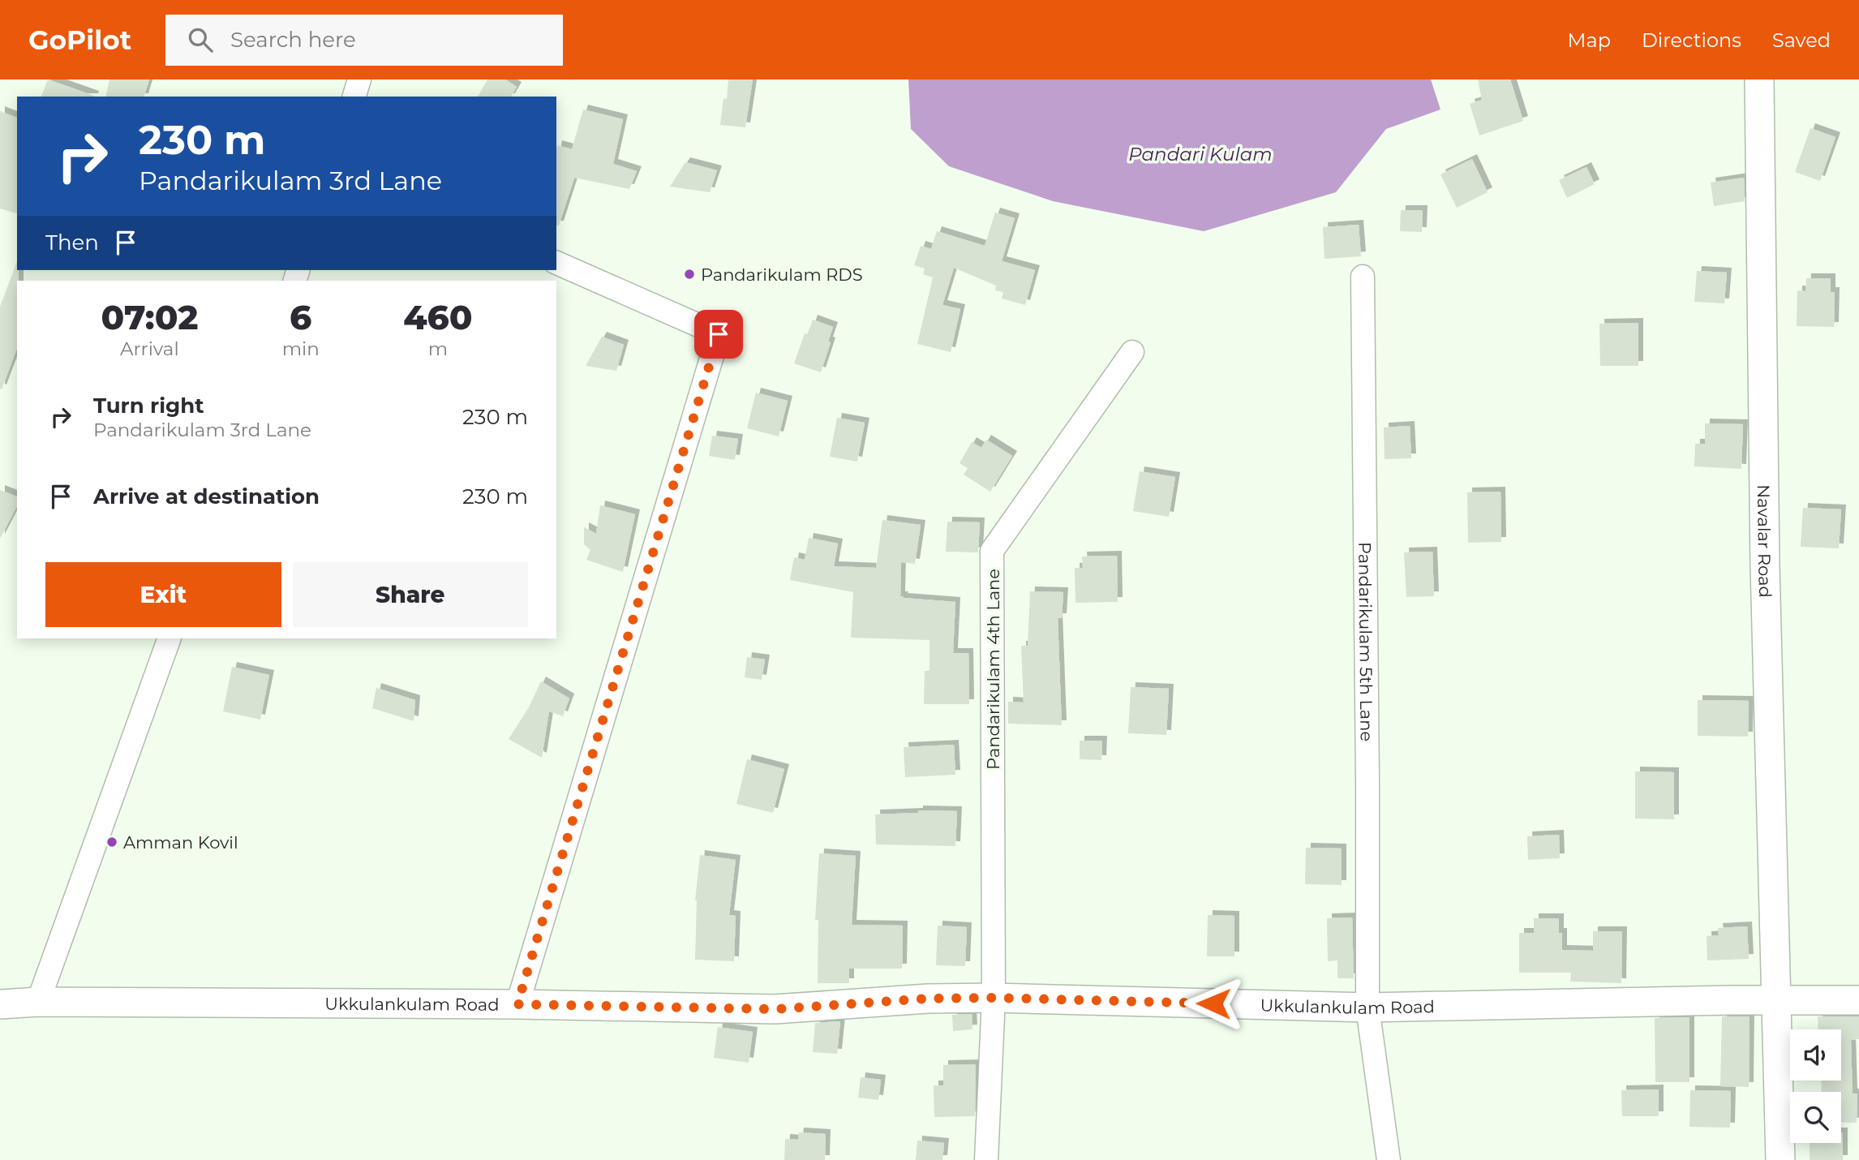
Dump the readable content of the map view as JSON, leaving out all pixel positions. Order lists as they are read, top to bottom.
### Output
{
  "streets": {
    "street": [
      "Navalar Road",
      "Pandarikulam 5th Lane",
      "Pandarikulam 4th Lane",
      "Ukkulankulam Road"
    ]
  },
  "crossings": [
    ["Navalar Road", "Ukkulankulam Road"],
    ["Pandarikulam 5th Lane", "Ukkulankulam Road"],
    ["Pandarikulam 4th Lane", "Ukkulankulam Road"]
  ],
  "water": ["Pandari Kulam"],
  "places": ["Pandarikulam RDS", "Amman Kovil"],
  "page": {
    "header": "GoPilot",
    "search": "Search here",
    "nav": ["Map", "Directions", "Saved"],
    "turn": ["230 m", "Pandarikulam 3rd Lane"],
    "then": "Then",
    "eta": [
      "07:02",
      "Arrival",
      "6",
      "min",
      "460",
      "m"
    ],
    "list": [
      {
        "name": "Turn right",
        "note": "Pandarikulam 3rd Lane",
        "value": "230 m"
      },
      {
        "name": "Arrive at destination",
        "value": "230 m"
      }
    ],
    "buttons": ["Exit", "Share"]
  }
}
